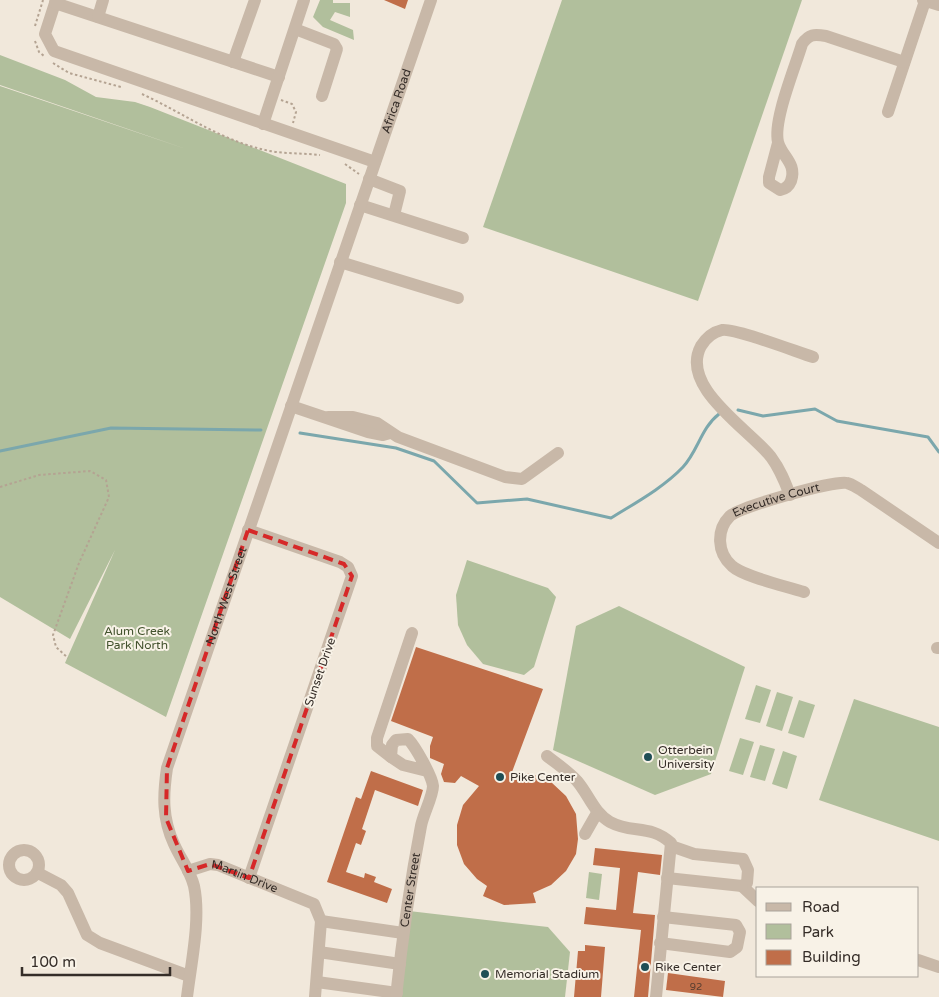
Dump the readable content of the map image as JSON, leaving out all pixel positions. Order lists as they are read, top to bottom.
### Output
{
  "streets": {
    "street": [
      "Africa Road",
      "Executive Court",
      "North West Street",
      "Sunset Drive",
      "Martin Drive",
      "Center Street"
    ]
  },
  "crossings": [
    ["Africa Road", "North West Street"],
    ["North West Street", "Sunset Drive"],
    ["North West Street", "Martin Drive"],
    ["Sunset Drive", "Martin Drive"]
  ],
  "parks": ["Alum Creek Park North"],
  "places": [
    "Otterbein University",
    "Pike Center",
    "Rike Center",
    "Memorial Stadium"
  ],
  "house_numbers": ["92"],
  "legend": ["Road", "Park", "Building"],
  "scale_bar": "100 m"
}
